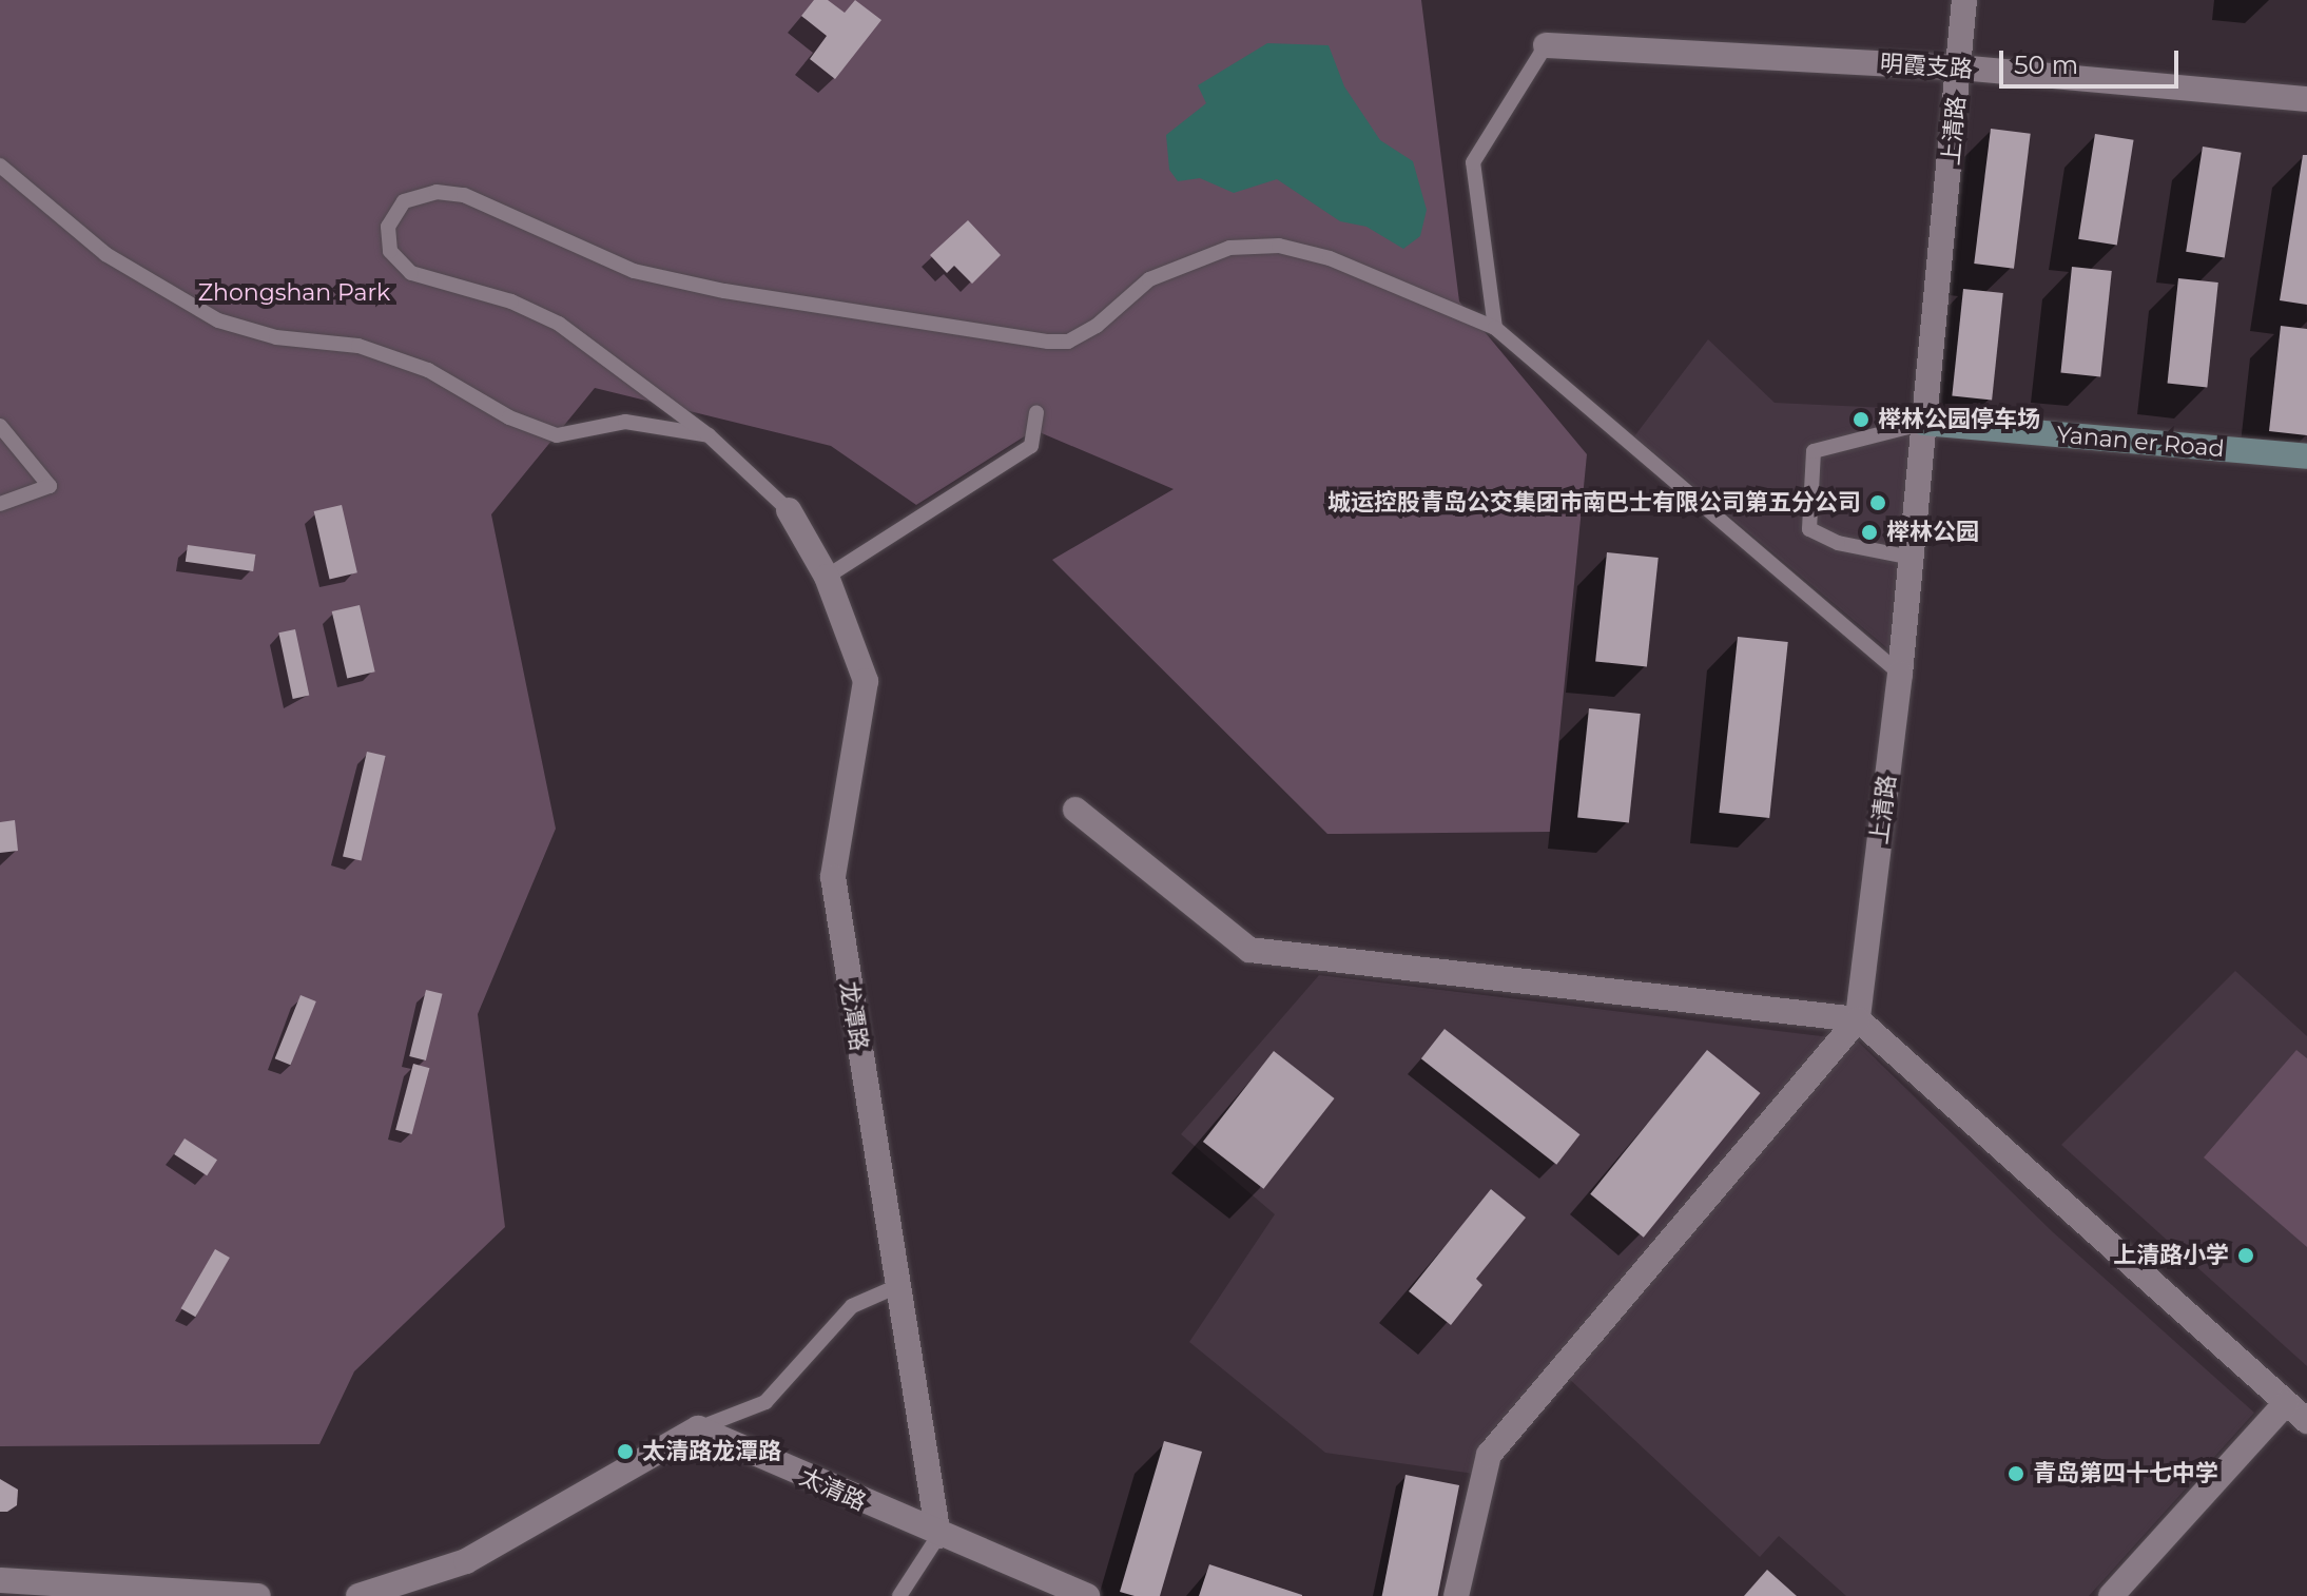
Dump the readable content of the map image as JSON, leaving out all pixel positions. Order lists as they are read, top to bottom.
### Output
{
  "streets": {
    "street": [
      "明霞支路",
      "上清路",
      "Yanan er Road",
      "龙潭路",
      "太清路"
    ]
  },
  "crossings": [
    ["明霞支路", "上清路"],
    ["上清路", "Yanan er Road"],
    ["龙潭路", "太清路"]
  ],
  "parks": ["Zhongshan Park"],
  "places": [
    "榉林公园停车场",
    "城运控股青岛公交集团市南巴士有限公司第五分公司",
    "榉林公园",
    "上清路小学",
    "太清路龙潭路",
    "青岛第四十七中学"
  ],
  "scale_bar": "50 m"
}
